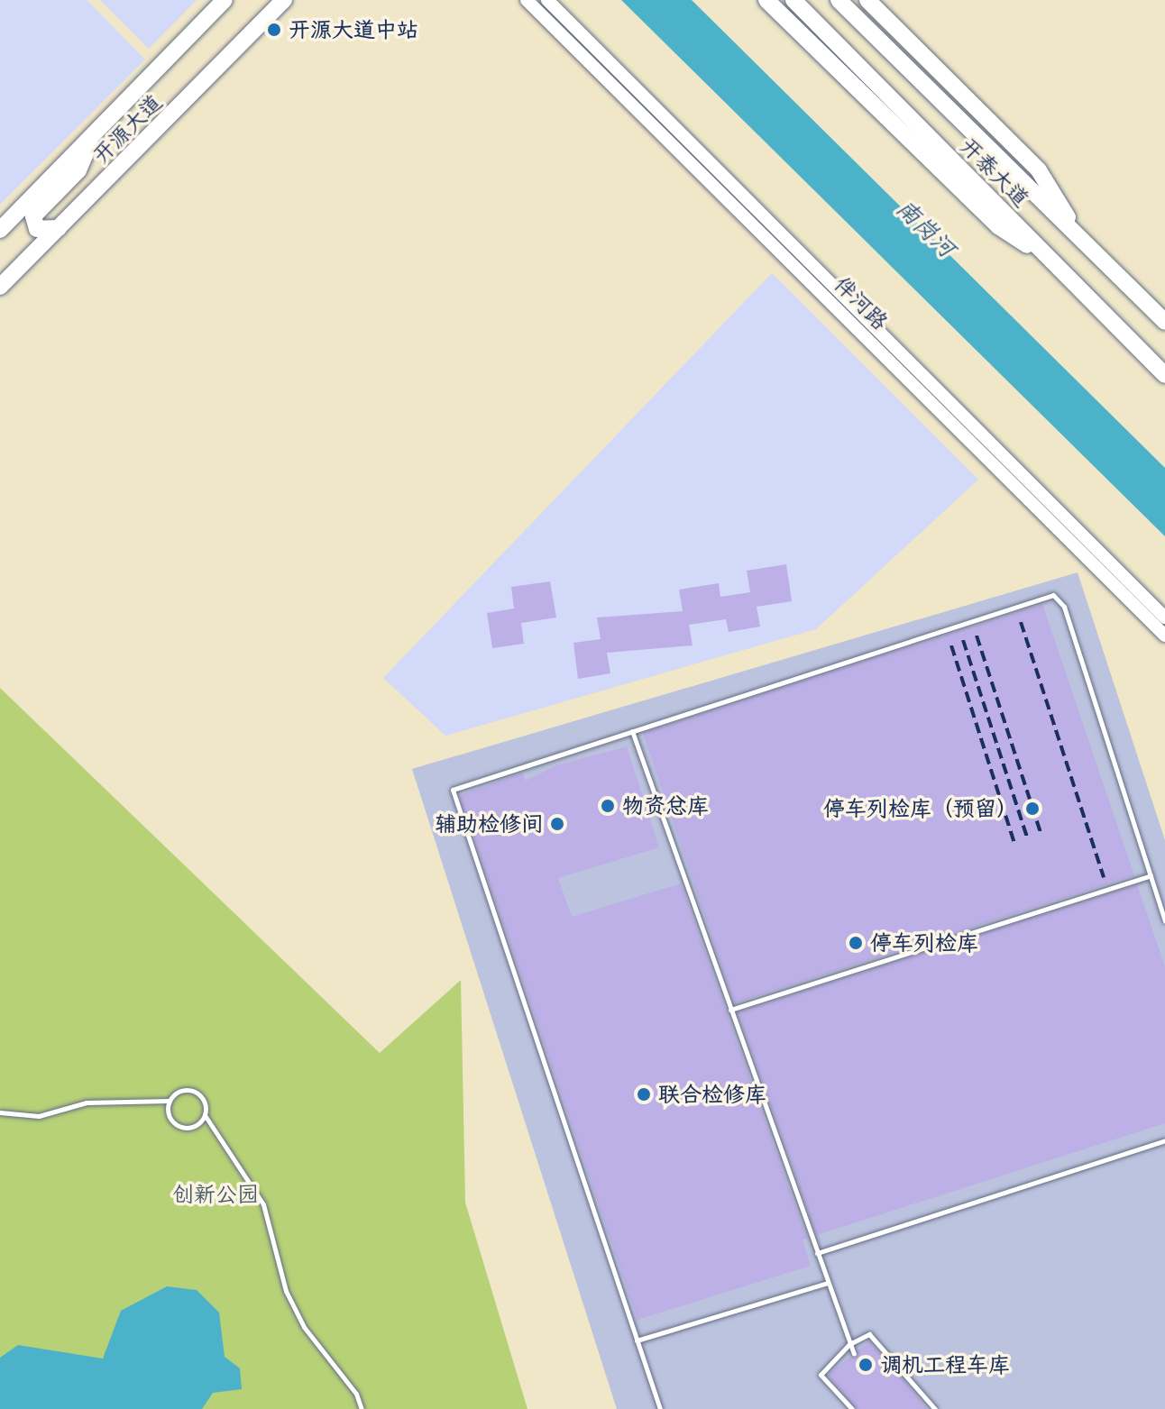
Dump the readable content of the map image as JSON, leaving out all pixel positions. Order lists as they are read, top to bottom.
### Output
{
  "streets": {
    "main road": ["开源大道", "开泰大道"],
    "street": ["伴河路"]
  },
  "water": ["南岗河"],
  "parks": ["创新公园"],
  "places": [
    "开源大道中站",
    "物资总库",
    "停车列检库（预留）",
    "辅助检修间",
    "停车列检库",
    "联合检修库",
    "调机工程车库"
  ]
}
